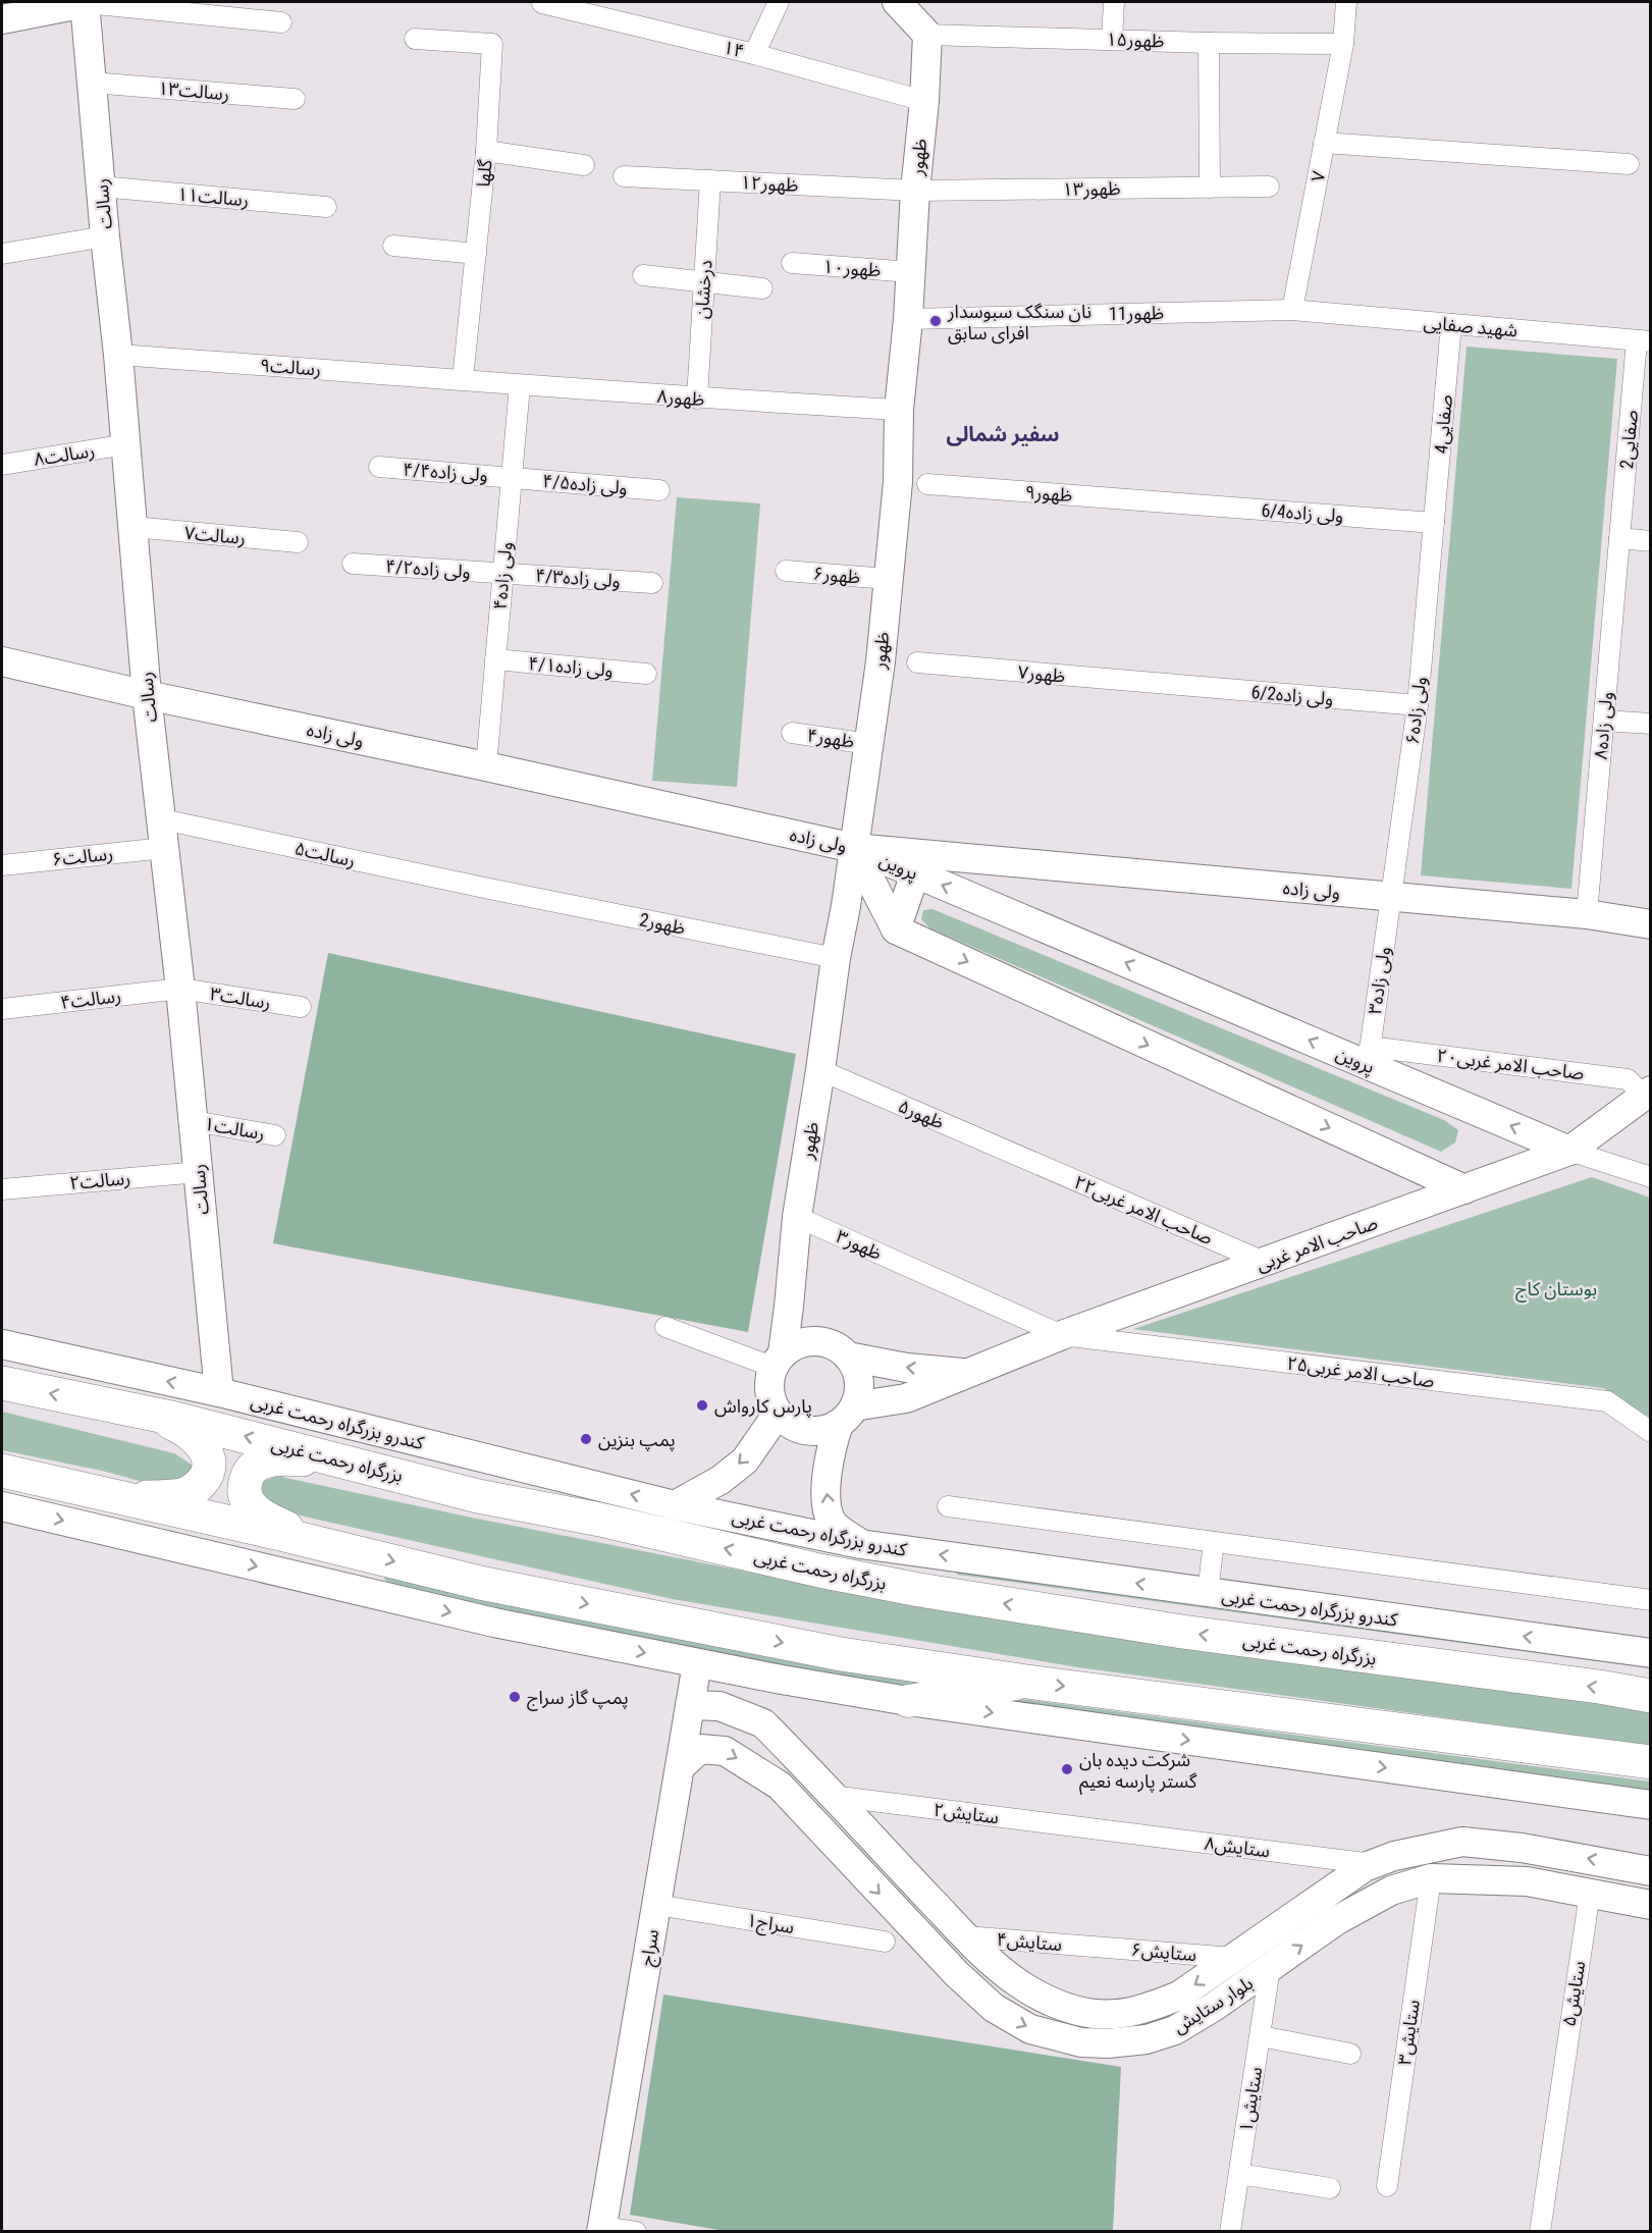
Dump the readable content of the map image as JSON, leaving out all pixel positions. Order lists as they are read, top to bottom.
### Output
{
  "streets": {
    "highway": ["بزرگراه رحمت غربی"],
    "street": [
      "ظهور۱۵",
      "۱۴",
      "رسالت۱۳",
      "ظهور",
      "گلها",
      "۷",
      "ظهور۱۲",
      "ظهور۱۳",
      "رسالت۱۱",
      "رسالت",
      "ظهور۱۰",
      "درخشان",
      "11ظهور",
      "شهید صفایی",
      "رسالت۹",
      "ظهور۸",
      "4صفایی",
      "2صفایی",
      "رسالت۸",
      "ولی زاده۴/۴",
      "ولی زاده۴/۵",
      "ظهور۹",
      "6/4ولی زاده",
      "رسالت۷",
      "ولی زاده۴/۲",
      "ظهور۶",
      "ولی زاده۴",
      "ولی زاده۴/۳",
      "ولی زاده۴/۱",
      "ظهور۷",
      "6/2ولی زاده",
      "ولی زاده۶",
      "ولی زاده۸",
      "ولی زاده",
      "ظهور۴",
      "رسالت۵",
      "رسالت۶",
      "پروین",
      "2ظهور",
      "ولی زاده۳",
      "رسالت۳",
      "رسالت۴",
      "صاحب الامر غربی۲۰",
      "ظهور۵",
      "رسالت۱",
      "رسالت۲",
      "صاحب الامر غربی٢٢",
      "صاحب الامر غربی",
      "ظهور۳",
      "صاحب الامر غربی۲۵",
      "کندرو بزرگراه رحمت غربی",
      "ستایش۲",
      "ستایش۸",
      "سراج۱",
      "ستایش۴",
      "سراج",
      "ستایش۶",
      "ستایش۵",
      "بلوار ستایش",
      "ستایش۳",
      "ستایش۱"
    ]
  },
  "crossings": [
    ["ظهور۱۵", "ظهور"],
    ["ظهور۱۵", "۷"],
    ["۱۴", "ظهور"],
    ["رسالت۱۳", "رسالت"],
    ["ظهور", "ظهور۱۲"],
    ["ظهور", "ظهور۱۳"],
    ["ظهور", "ظهور۱۰"],
    ["ظهور", "11ظهور"],
    ["ظهور", "ظهور۸"],
    ["ظهور", "ظهور۶"],
    ["ظهور", "ولی زاده"],
    ["ظهور", "ظهور۴"],
    ["ظهور", "پروین"],
    ["ظهور", "2ظهور"],
    ["ظهور", "ظهور۵"],
    ["ظهور", "صاحب الامر غربی"],
    ["ظهور", "ظهور۳"],
    ["گلها", "رسالت۹"],
    ["گلها", "ظهور۸"],
    ["۷", "11ظهور"],
    ["۷", "شهید صفایی"],
    ["ظهور۱۲", "ظهور۱۳"],
    ["ظهور۱۲", "درخشان"],
    ["رسالت۱۱", "رسالت"],
    ["رسالت", "رسالت۹"],
    ["رسالت", "رسالت۸"],
    ["رسالت", "رسالت۷"],
    ["رسالت", "ولی زاده"],
    ["رسالت", "رسالت۵"],
    ["رسالت", "رسالت۶"],
    ["رسالت", "رسالت۳"],
    ["رسالت", "رسالت۴"],
    ["رسالت", "رسالت۱"],
    ["رسالت", "رسالت۲"],
    ["رسالت", "کندرو بزرگراه رحمت غربی"],
    ["درخشان", "ظهور۸"],
    ["11ظهور", "شهید صفایی"],
    ["شهید صفایی", "4صفایی"],
    ["شهید صفایی", "2صفایی"],
    ["رسالت۹", "ظهور۸"],
    ["ظهور۸", "ولی زاده۴"],
    ["4صفایی", "6/4ولی زاده"],
    ["4صفایی", "ولی زاده۶"],
    ["2صفایی", "ولی زاده۸"],
    ["ولی زاده۴/۴", "ولی زاده۴/۵"],
    ["ولی زاده۴/۴", "ولی زاده۴"],
    ["ولی زاده۴/۵", "ولی زاده۴"],
    ["ظهور۹", "6/4ولی زاده"],
    ["6/4ولی زاده", "ولی زاده۶"],
    ["ولی زاده۴/۲", "ولی زاده۴"],
    ["ولی زاده۴/۲", "ولی زاده۴/۳"],
    ["ولی زاده۴", "ولی زاده۴/۳"],
    ["ولی زاده۴", "ولی زاده۴/۱"],
    ["ولی زاده۴", "ولی زاده"],
    ["ظهور۷", "6/2ولی زاده"],
    ["6/2ولی زاده", "ولی زاده۶"],
    ["ولی زاده۶", "ولی زاده"],
    ["ولی زاده۶", "ولی زاده۳"],
    ["ولی زاده۸", "ولی زاده"],
    ["ولی زاده", "پروین"],
    ["ولی زاده", "ولی زاده۳"],
    ["رسالت۵", "2ظهور"],
    ["پروین", "ولی زاده۳"],
    ["پروین", "صاحب الامر غربی۲۰"],
    ["پروین", "صاحب الامر غربی"],
    ["ولی زاده۳", "صاحب الامر غربی۲۰"],
    ["رسالت۳", "رسالت۴"],
    ["صاحب الامر غربی۲۰", "صاحب الامر غربی"],
    ["ظهور۵", "صاحب الامر غربی٢٢"],
    ["صاحب الامر غربی٢٢", "صاحب الامر غربی"],
    ["صاحب الامر غربی", "ظهور۳"],
    ["صاحب الامر غربی", "صاحب الامر غربی۲۵"],
    ["ظهور۳", "صاحب الامر غربی۲۵"],
    ["ستایش۲", "ستایش۸"],
    ["ستایش۲", "بلوار ستایش"],
    ["ستایش۸", "بلوار ستایش"],
    ["سراج۱", "سراج"],
    ["ستایش۴", "ستایش۶"],
    ["ستایش۴", "بلوار ستایش"],
    ["سراج", "بلوار ستایش"],
    ["ستایش۶", "بلوار ستایش"],
    ["ستایش۵", "بلوار ستایش"],
    ["بلوار ستایش", "ستایش۳"],
    ["بلوار ستایش", "ستایش۱"]
  ],
  "districts": ["سفیر شمالی"],
  "parks": ["بوستان کاج"],
  "places": [
    "نان سنگک سبوسدار افرای سابق",
    "پارس کارواش",
    "پمپ بنزین",
    "پمپ گاز سراج",
    "شرکت دیده بان گستر پارسه نعیم"
  ]
}
